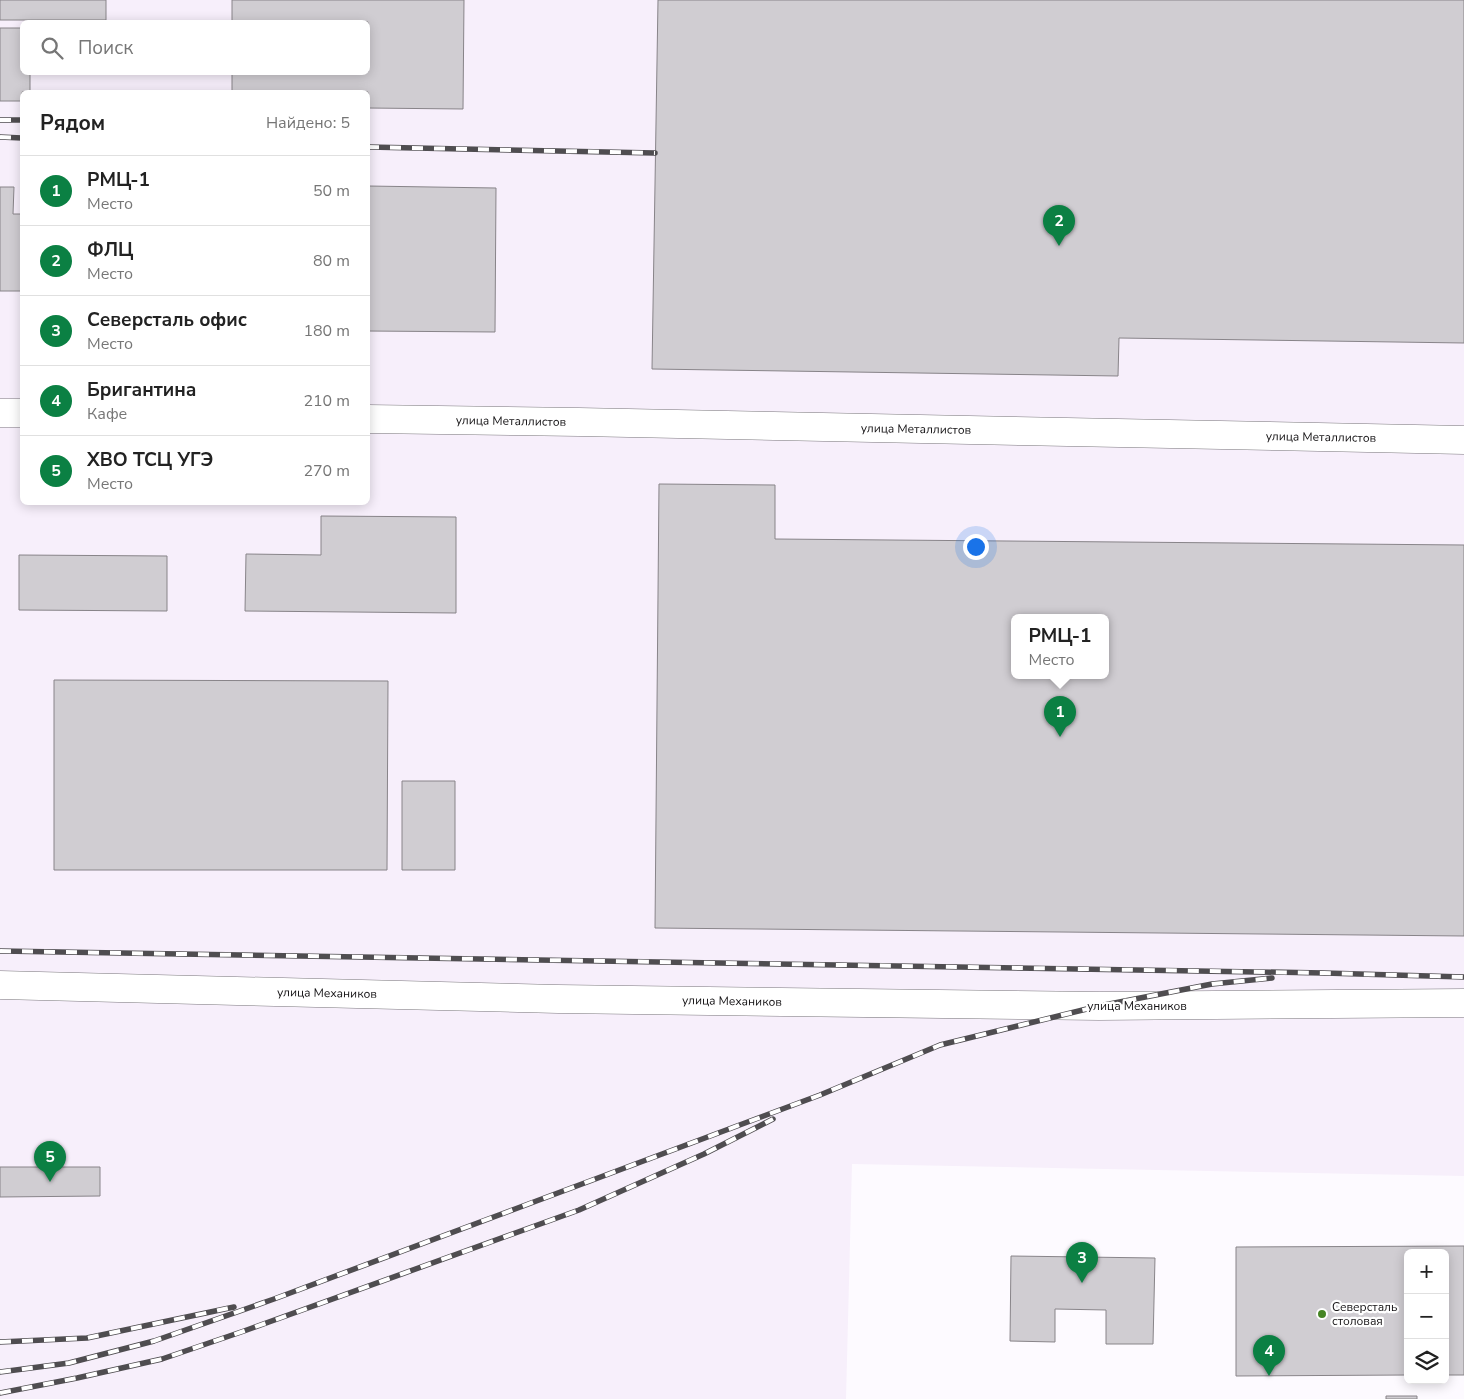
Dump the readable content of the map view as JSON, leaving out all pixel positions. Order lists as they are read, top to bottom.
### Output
{
  "streets": {
    "street": ["улица Металлистов", "улица Механиков"]
  },
  "places": ["Северсталь столовая"],
  "page": {
    "search": "Поиск",
    "heading": ["Рядом", "Найдено: 5"],
    "list": [
      {
        "mark": "1",
        "name": "РМЦ-1",
        "note": "Место",
        "value": "50 m"
      },
      {
        "mark": "2",
        "name": "ФЛЦ",
        "note": "Место",
        "value": "80 m"
      },
      {
        "mark": "3",
        "name": "Северсталь офис",
        "note": "Место",
        "value": "180 m"
      },
      {
        "mark": "4",
        "name": "Бригантина",
        "note": "Кафе",
        "value": "210 m"
      },
      {
        "mark": "5",
        "name": "ХВО ТСЦ УГЭ",
        "note": "Место",
        "value": "270 m"
      }
    ],
    "pins": [
      "2",
      "1",
      "5",
      "3",
      "4"
    ],
    "popup": ["РМЦ-1", "Место"],
    "map_buttons": ["+", "−"]
  }
}
